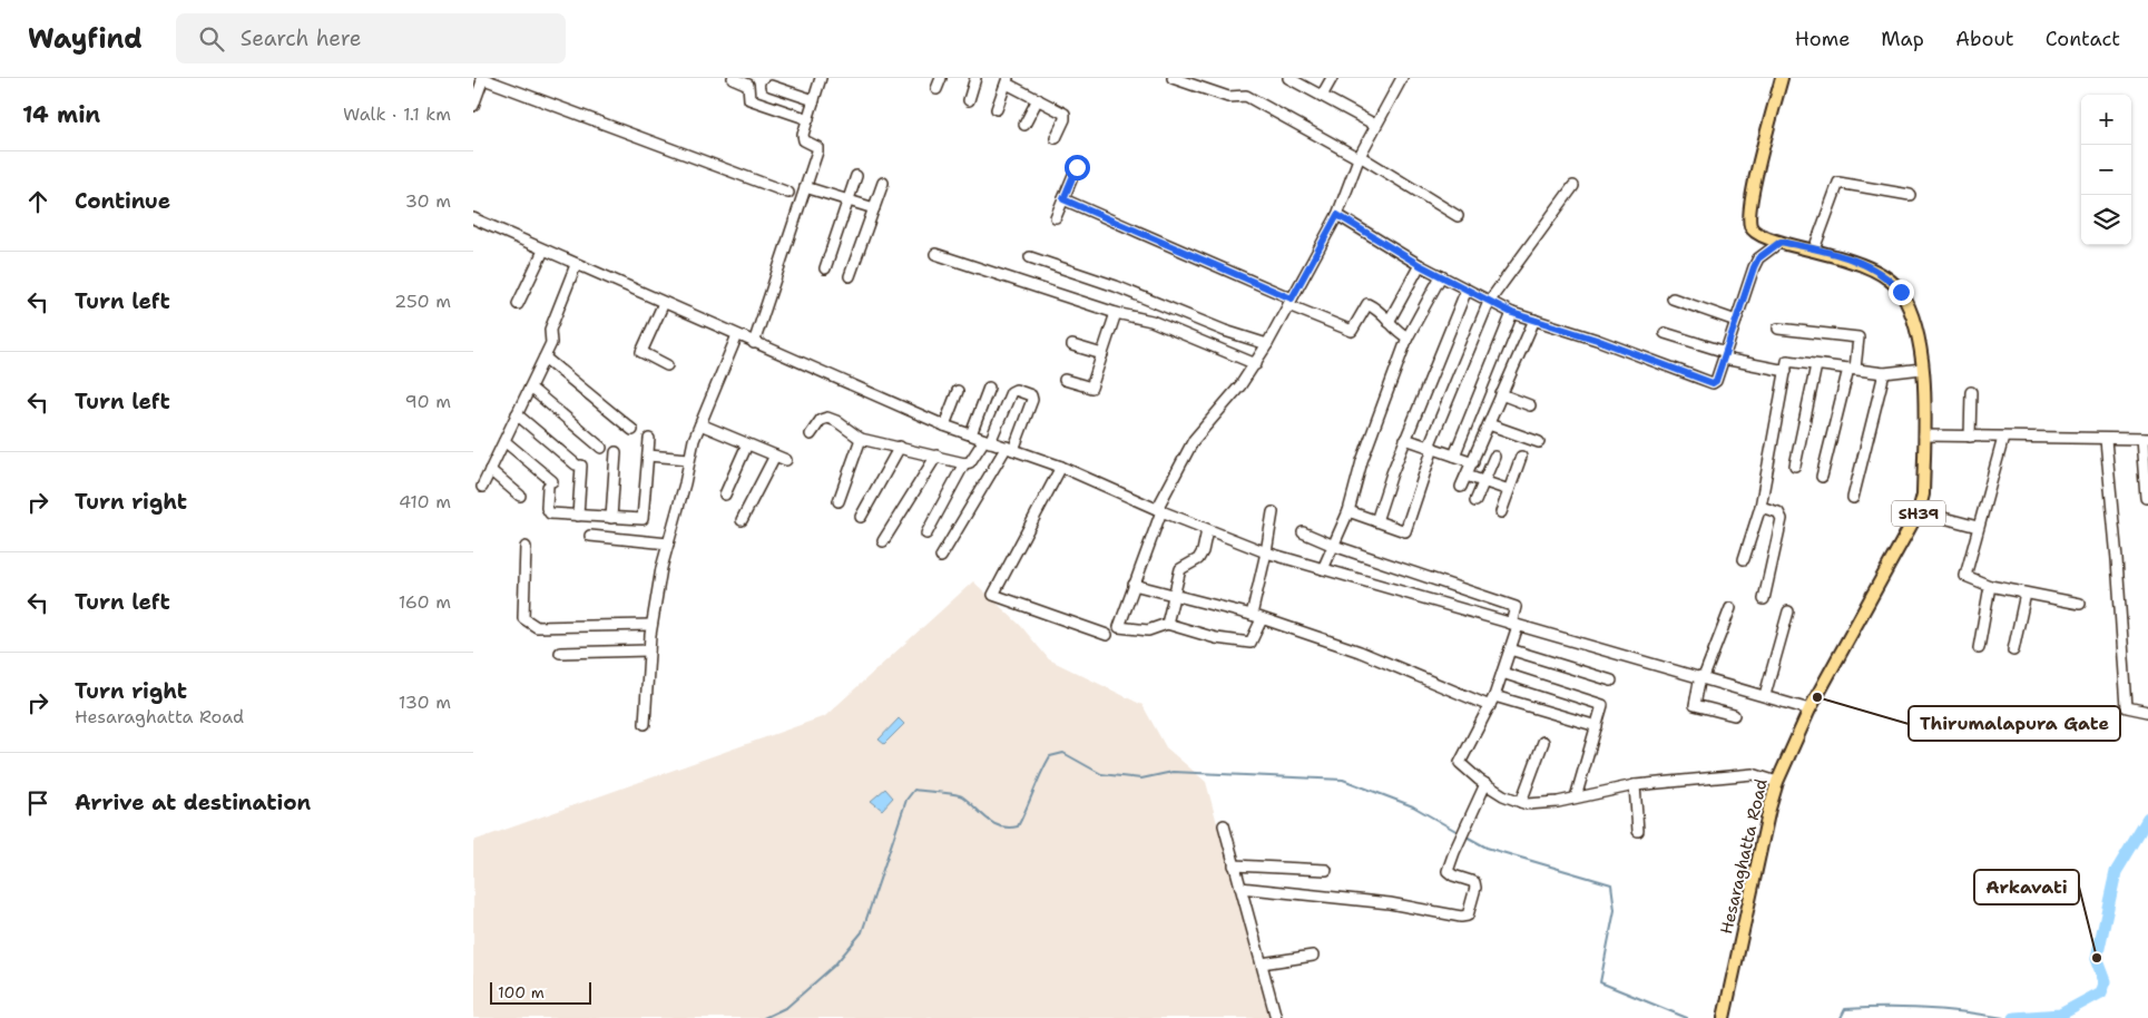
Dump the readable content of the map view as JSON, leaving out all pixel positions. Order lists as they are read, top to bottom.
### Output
{
  "streets": {
    "main road": ["SH39", "Hesaraghatta Road"]
  },
  "places": ["Thirumalapura Gate", "Arkavati"],
  "scale_bar": "100 m",
  "page": {
    "header": "Wayfind",
    "search": "Search here",
    "nav": [
      "Home",
      "Map",
      "About",
      "Contact"
    ],
    "heading": ["14 min", "Walk · 1.1 km"],
    "map_buttons": ["+", "−"],
    "list": [
      ["Continue", "30 m"],
      ["Turn left", "250 m"],
      ["Turn left", "90 m"],
      ["Turn right", "410 m"],
      ["Turn left", "160 m"],
      ["Turn right", "Hesaraghatta Road", "130 m"],
      "Arrive at destination"
    ],
    "scale": "100 m"
  }
}
